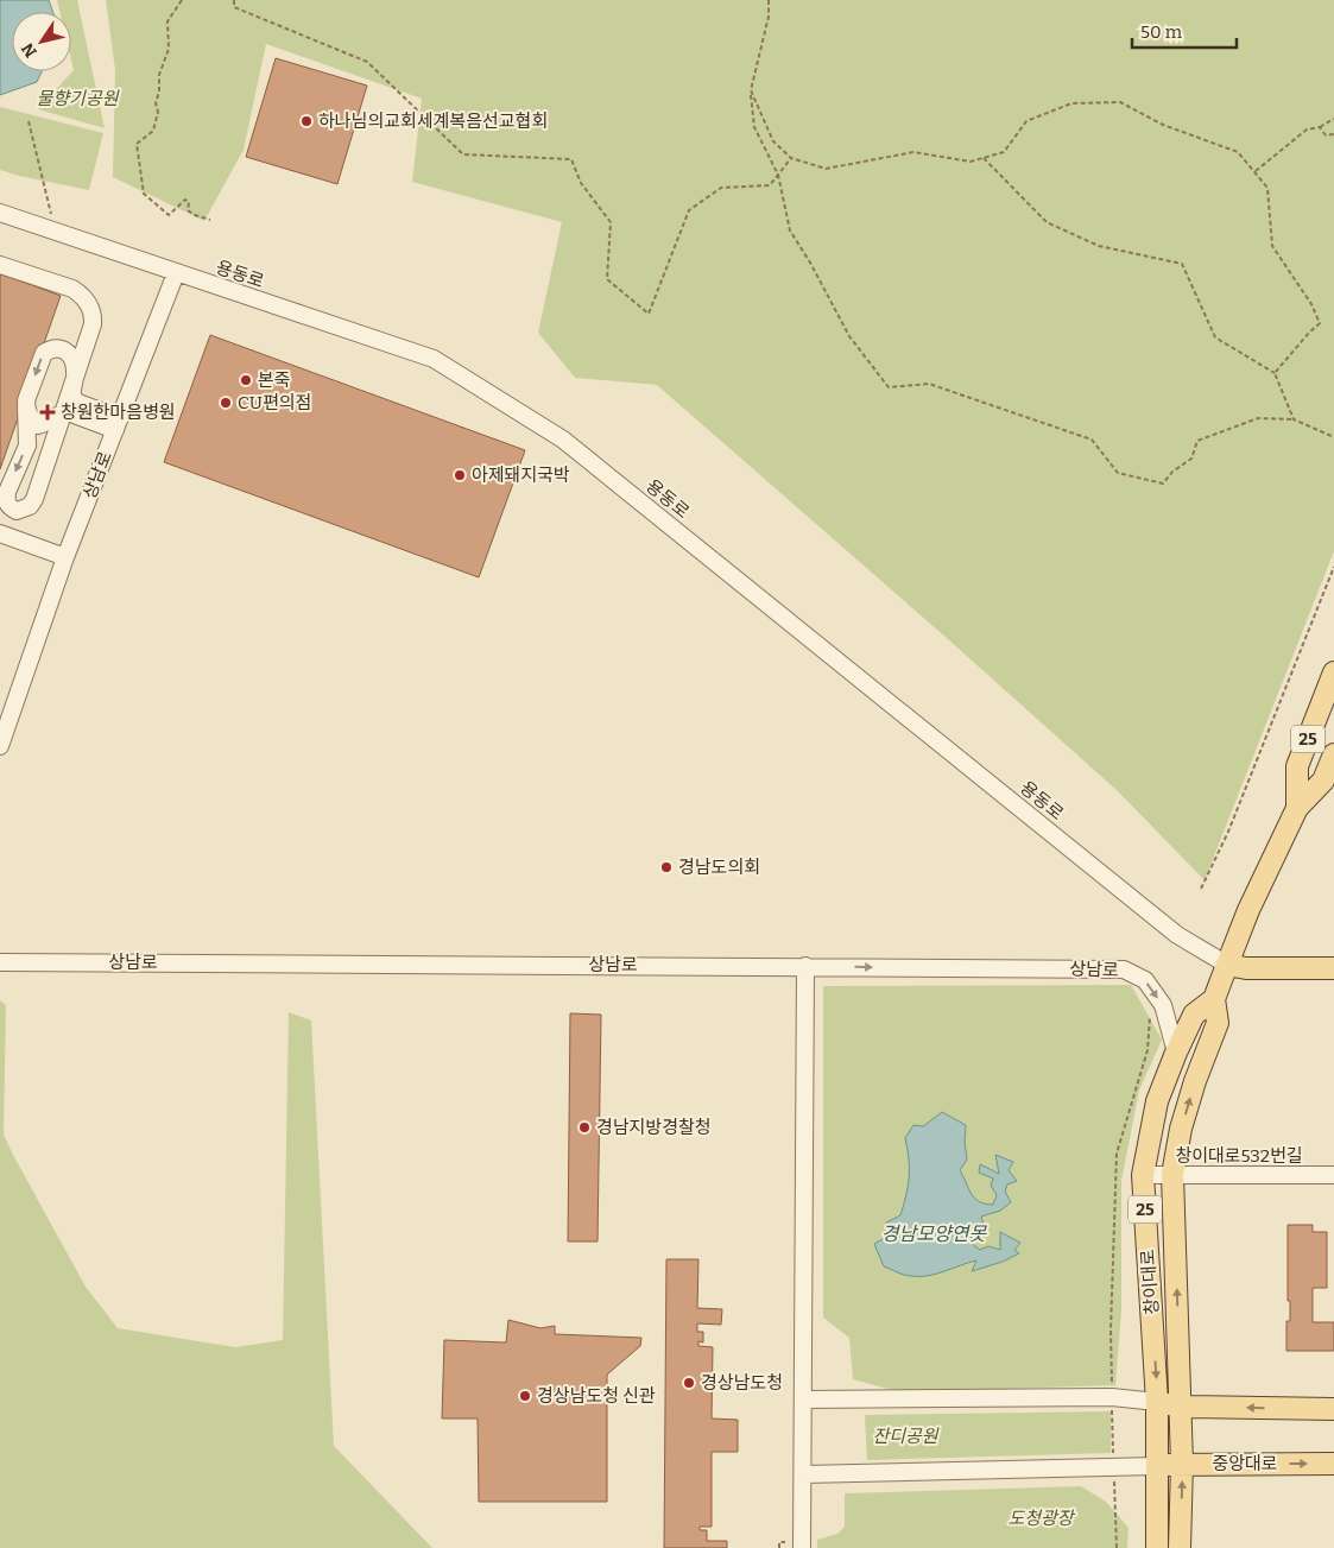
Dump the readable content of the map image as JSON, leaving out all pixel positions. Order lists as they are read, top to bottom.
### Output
{
  "streets": {
    "main road": ["25", "창이대로", "중앙대로"],
    "street": ["용동로", "상남로", "창이대로532번길"]
  },
  "crossings": [
    ["용동로", "상남로"],
    ["용동로", "창이대로"],
    ["상남로", "창이대로"],
    ["창이대로532번길", "창이대로"],
    ["창이대로", "중앙대로"]
  ],
  "water": ["경남모양연못"],
  "parks": ["물향기공원", "잔디공원", "도청광장"],
  "places": {
    "other": [
      "하나님의교회세계복음선교협회",
      "본죽",
      "CU편의점",
      "아제돼지국박",
      "경남도의회",
      "경남지방경찰청",
      "경상남도청",
      "경상남도청 신관"
    ],
    "health": ["창원한마음병원"]
  },
  "scale_bar": "50 m",
  "north": "bottom left"
}
